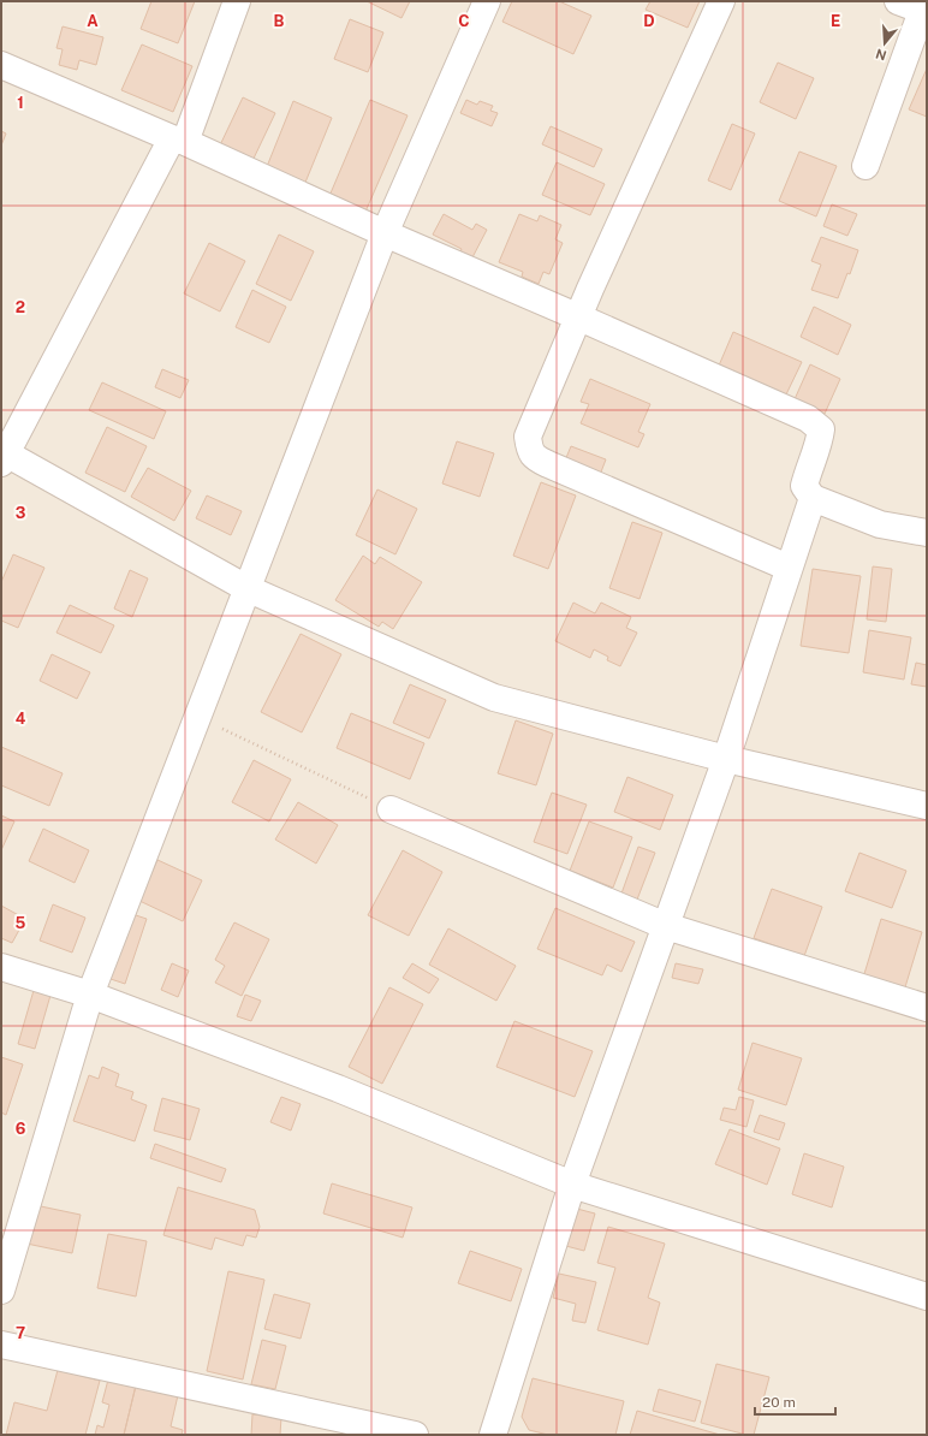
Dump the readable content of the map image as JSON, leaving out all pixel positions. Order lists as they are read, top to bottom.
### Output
{
  "scale_bar": "20 m",
  "north": "bottom",
  "grid": {
    "columns": [
      "A",
      "B",
      "C",
      "D",
      "E"
    ],
    "rows": [
      "1",
      "2",
      "3",
      "4",
      "5",
      "6",
      "7"
    ]
  }
}
